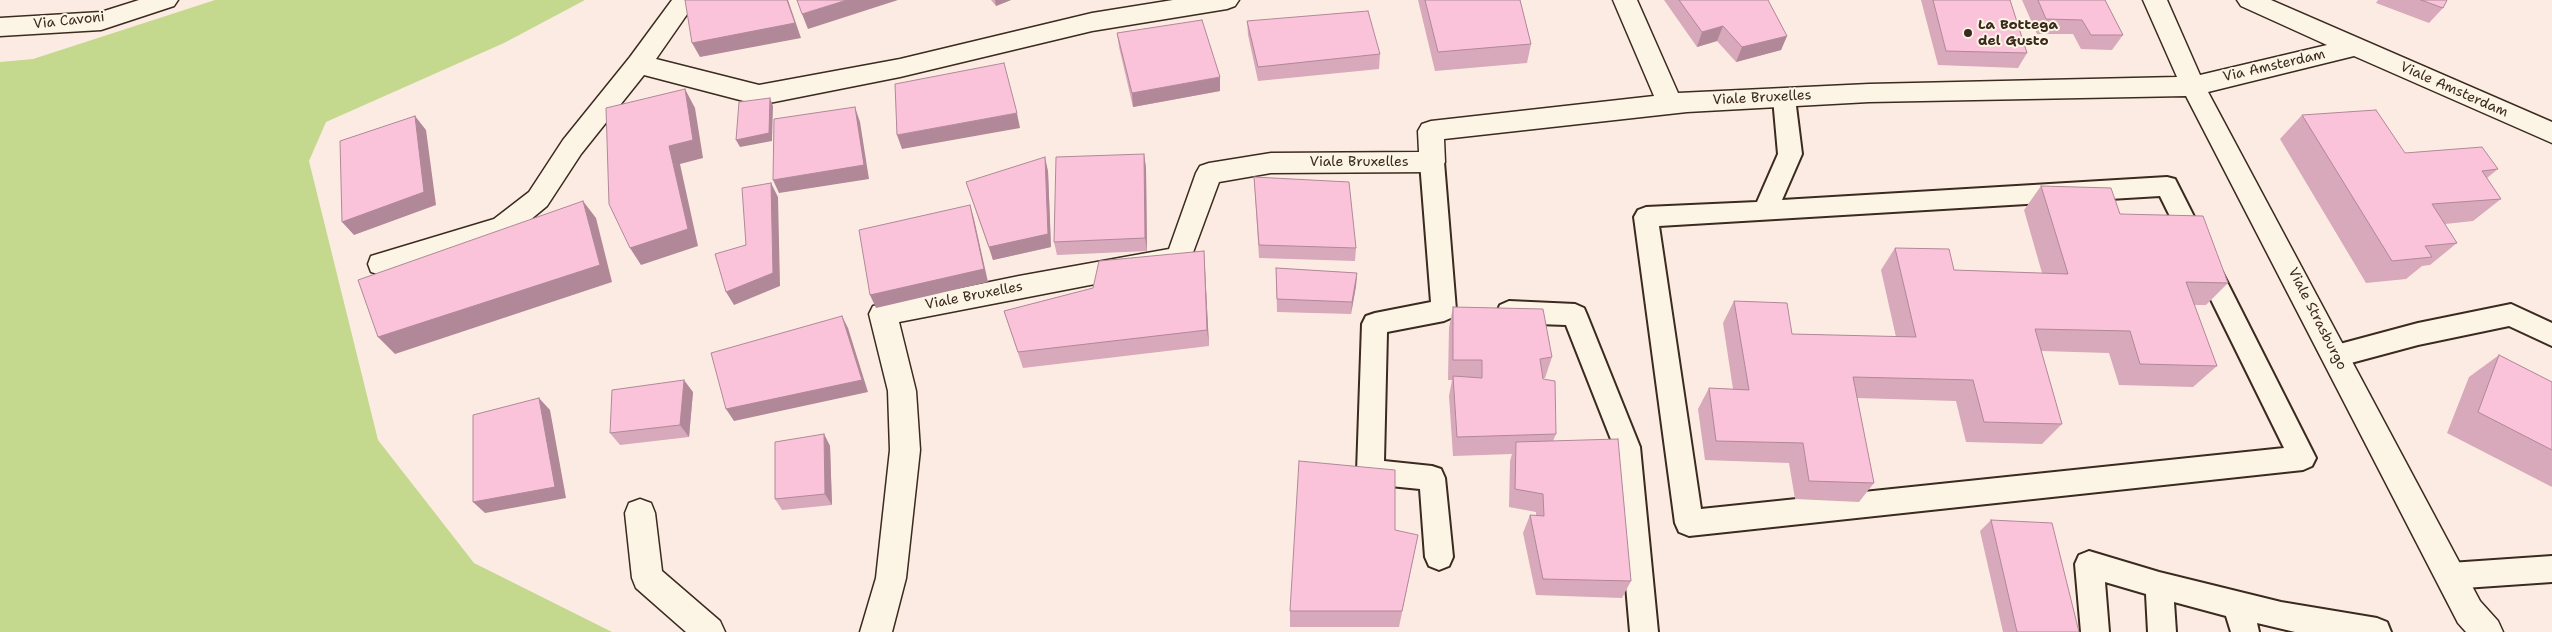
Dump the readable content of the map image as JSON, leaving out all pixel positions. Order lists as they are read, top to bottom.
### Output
{
  "streets": {
    "street": [
      "Via Cavoni",
      "Via Amsterdam",
      "Viale Amsterdam",
      "Viale Bruxelles",
      "Viale Strasburgo"
    ]
  },
  "crossings": [
    ["Via Amsterdam", "Viale Amsterdam"],
    ["Via Amsterdam", "Viale Bruxelles"],
    ["Via Amsterdam", "Viale Strasburgo"],
    ["Viale Bruxelles", "Viale Strasburgo"]
  ],
  "places": ["La Bottega del Gusto"]
}
